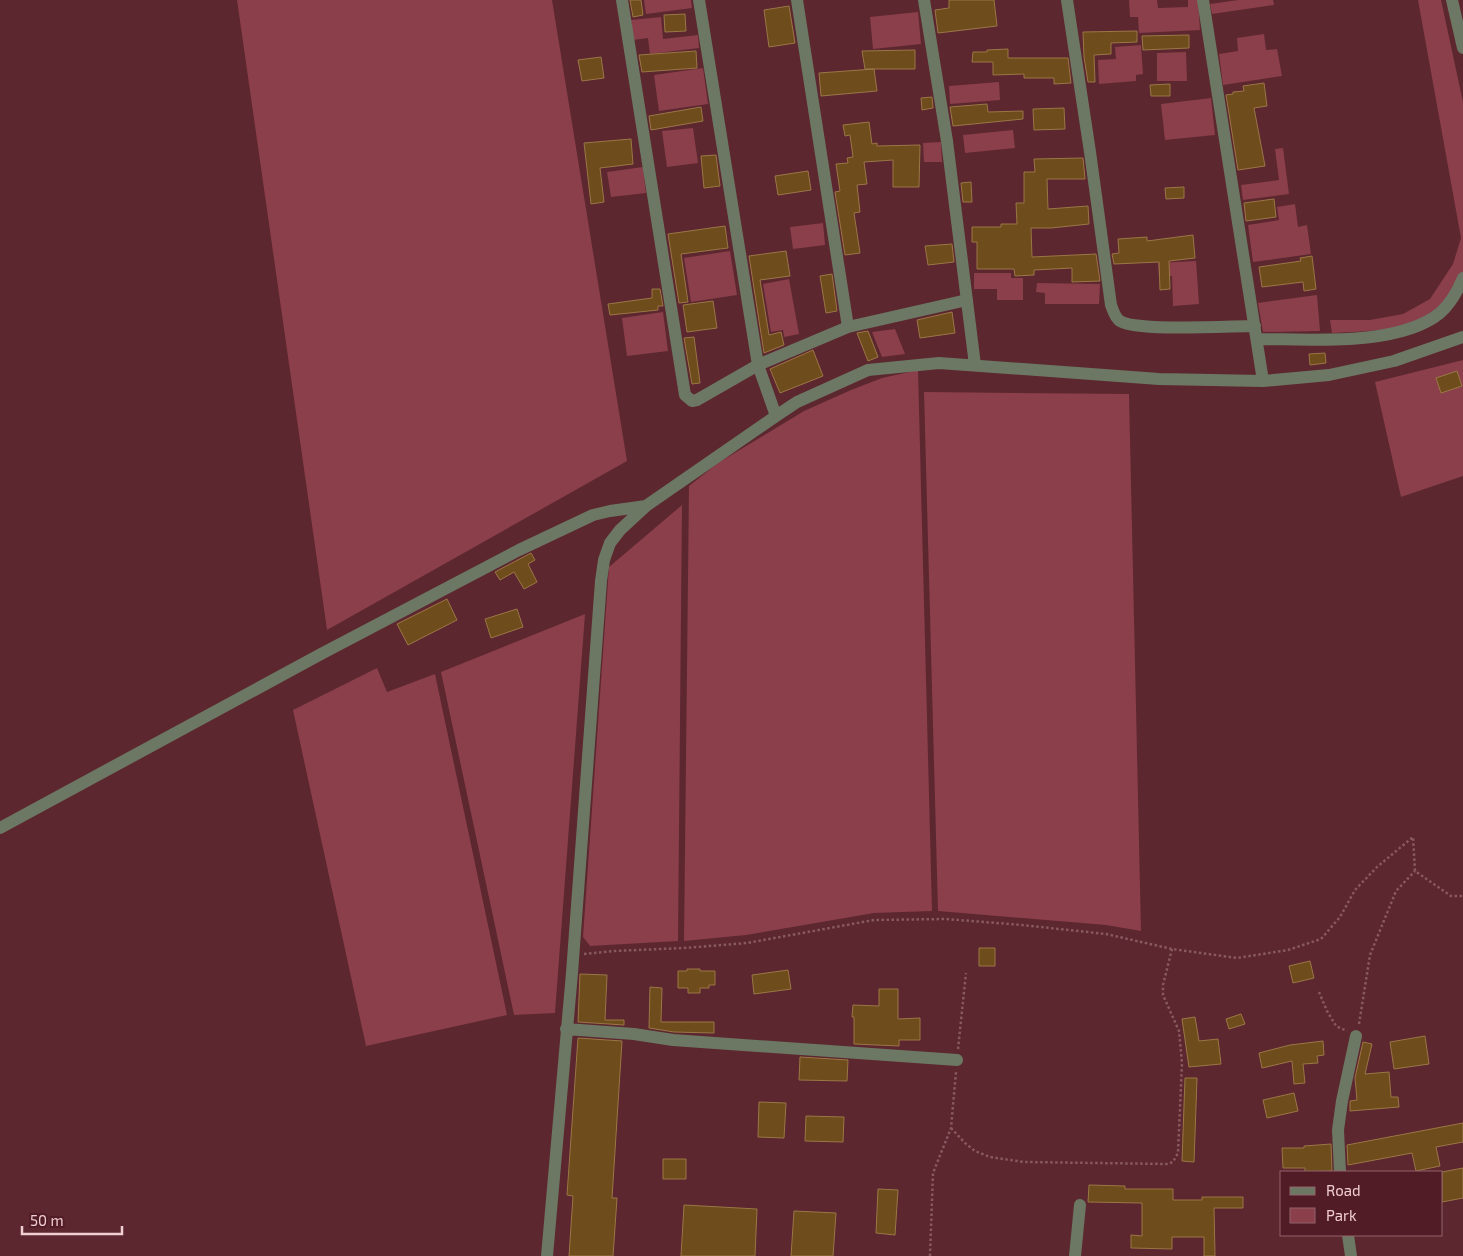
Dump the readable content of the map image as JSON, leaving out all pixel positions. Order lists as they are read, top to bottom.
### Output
{
  "legend": ["Road", "Park"],
  "scale_bar": "50 m"
}
